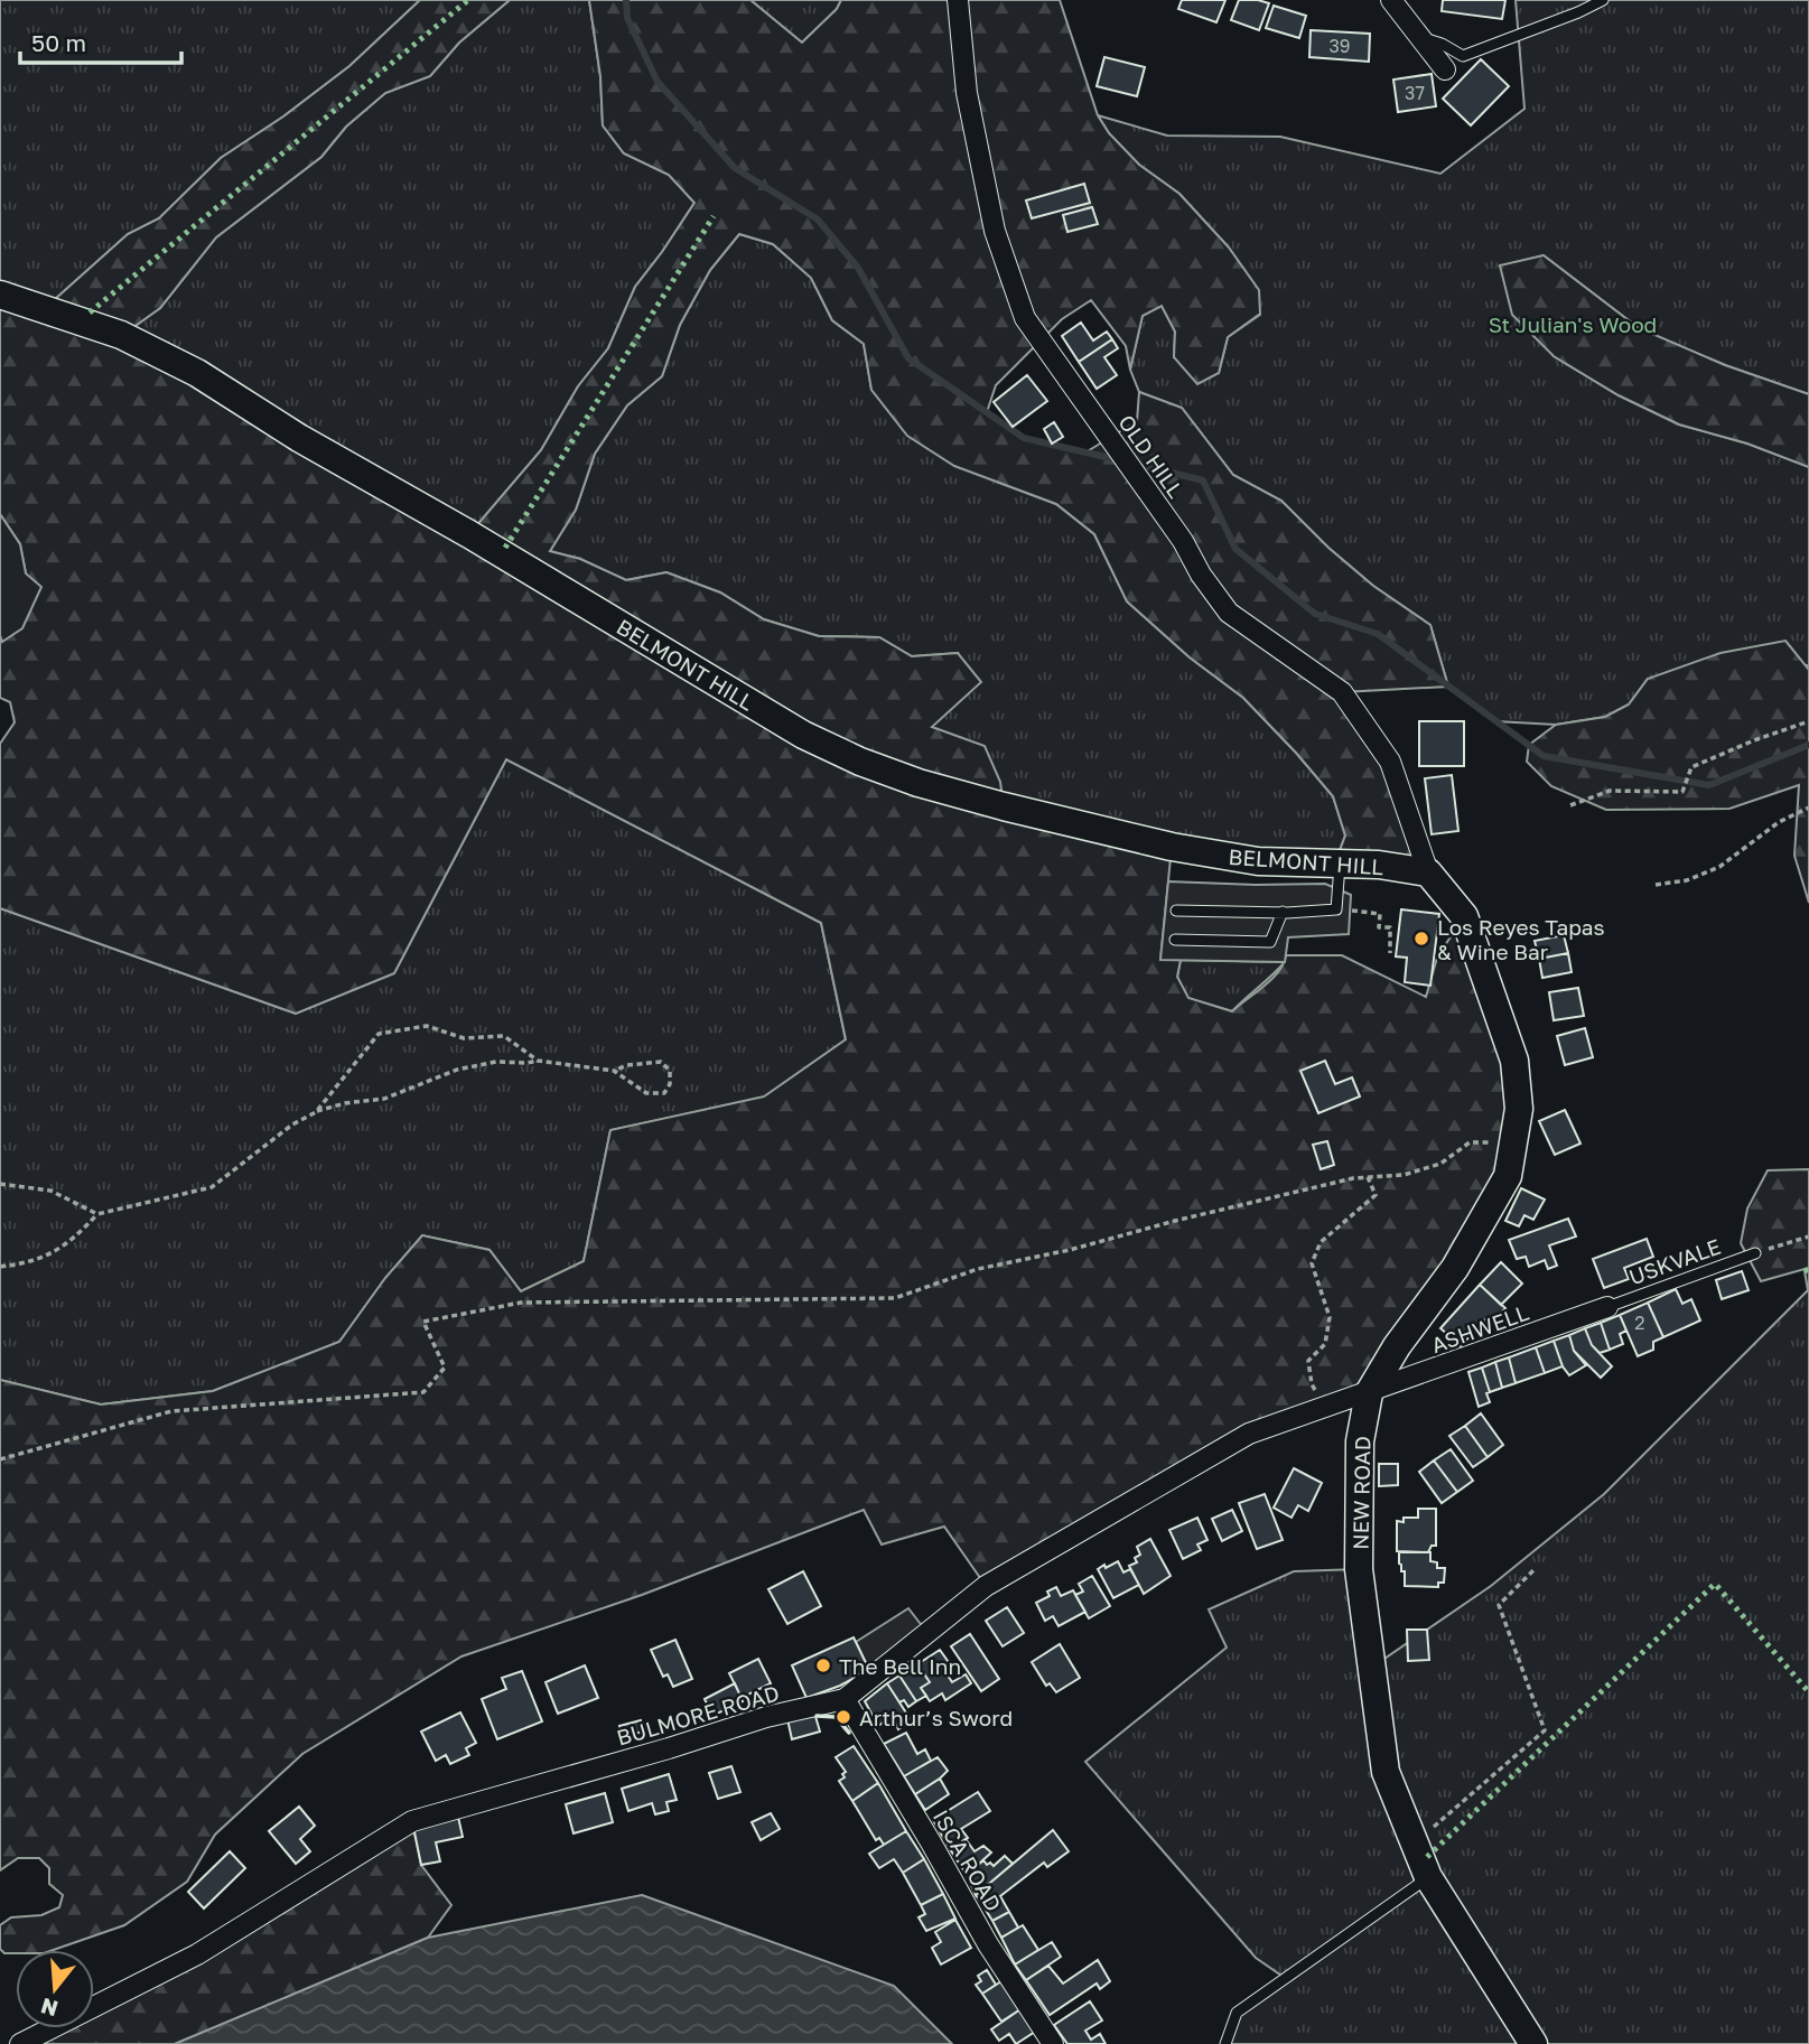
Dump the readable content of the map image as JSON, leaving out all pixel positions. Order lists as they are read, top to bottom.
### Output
{
  "streets": {
    "main road": ["BELMONT HILL", "NEW ROAD"],
    "street": [
      "OLD HILL",
      "ASHWELL",
      "BULMORE ROAD",
      "ISCA ROAD"
    ],
    "lane": ["USKVALE"]
  },
  "crossings": [
    ["OLD HILL", "BELMONT HILL"],
    ["OLD HILL", "NEW ROAD"],
    ["BELMONT HILL", "NEW ROAD"],
    ["USKVALE", "ASHWELL"],
    ["ASHWELL", "NEW ROAD"],
    ["ASHWELL", "BULMORE ROAD"],
    ["NEW ROAD", "BULMORE ROAD"],
    ["BULMORE ROAD", "ISCA ROAD"]
  ],
  "parks": ["St Julian's Wood"],
  "places": ["Los Reyes Tapas & Wine Bar", "The Bell Inn", "Arthur’s Sword"],
  "house_numbers": ["39", "37", "2"],
  "scale_bar": "50 m",
  "north": "bottom"
}
